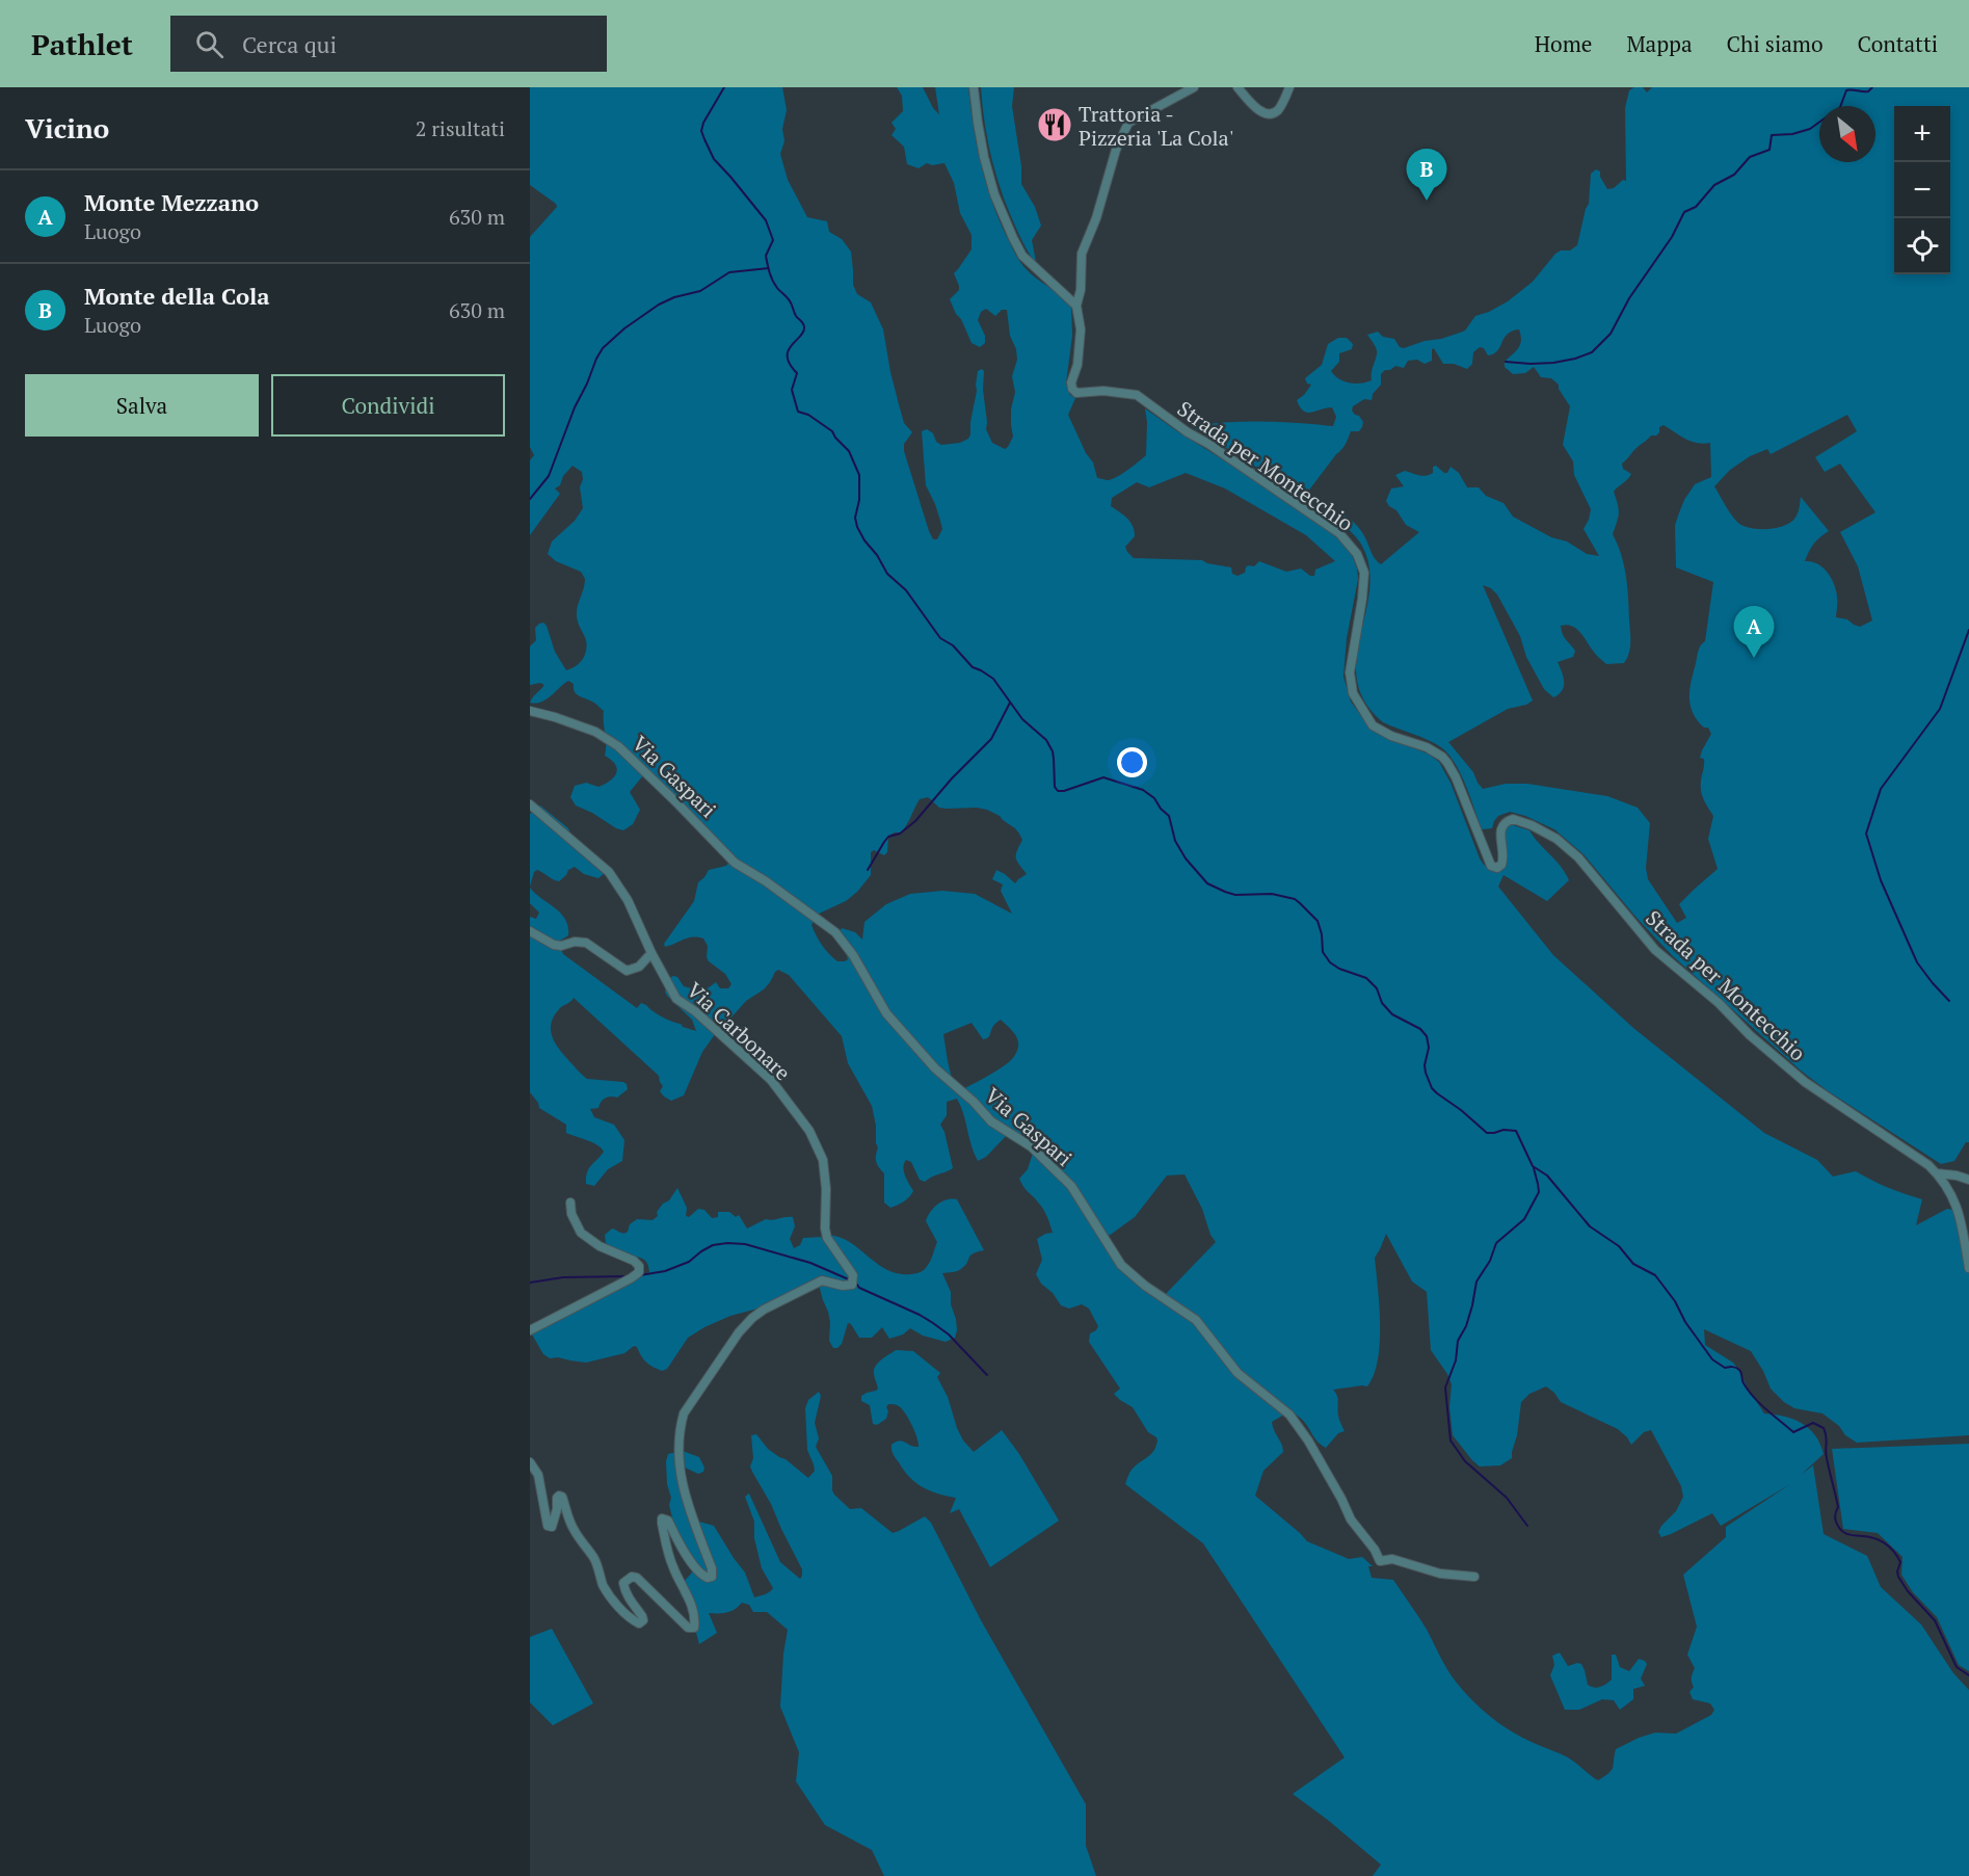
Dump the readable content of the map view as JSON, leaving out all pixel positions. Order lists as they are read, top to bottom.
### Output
{
  "streets": {
    "street": ["Strada per Montecchio", "Via Gaspari", "Via Carbonare"]
  },
  "places": {
    "restaurant": ["Trattoria - Pizzeria 'La Cola'"]
  },
  "north": "bottom right",
  "page": {
    "header": "Pathlet",
    "search": "Cerca qui",
    "nav": [
      "Home",
      "Mappa",
      "Chi siamo",
      "Contatti"
    ],
    "heading": ["Vicino", "2 risultati"],
    "map_buttons": ["+", "−"],
    "pins": ["B", "A"],
    "list": [
      {
        "mark": "A",
        "name": "Monte Mezzano",
        "note": "Luogo",
        "value": "630 m"
      },
      {
        "mark": "B",
        "name": "Monte della Cola",
        "note": "Luogo",
        "value": "630 m"
      }
    ],
    "buttons": ["Salva", "Condividi"]
  }
}
